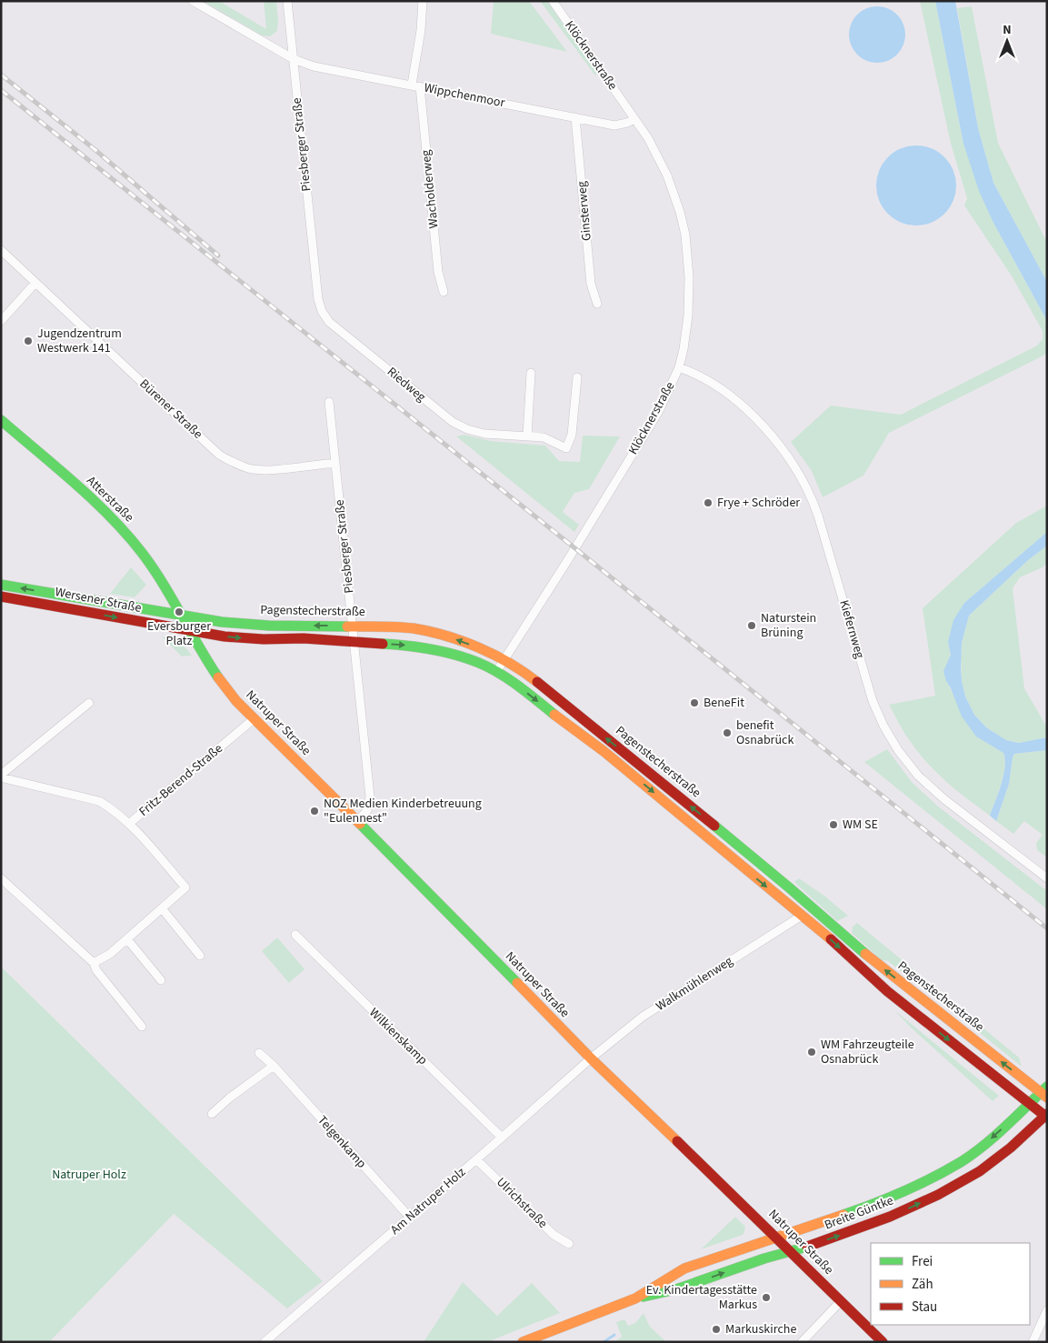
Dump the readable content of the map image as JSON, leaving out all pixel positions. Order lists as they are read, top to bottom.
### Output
{
  "streets": {
    "main road": [
      "Atterstraße",
      "Wersener Straße",
      "Pagenstecherstraße",
      "Natruper Straße",
      "Breite Güntke"
    ],
    "street": [
      "Klöcknerstraße",
      "Wippchenmoor",
      "Piesberger Straße",
      "Wacholderweg",
      "Ginsterweg",
      "Riedweg",
      "Bürener Straße",
      "Kiefernweg",
      "Fritz-Berend-Straße",
      "Walkmühlenweg",
      "Wilkienskamp",
      "Telgenkamp",
      "Am Natruper Holz",
      "Ulrichstraße"
    ]
  },
  "crossings": [
    ["Klöcknerstraße", "Wippchenmoor"],
    ["Klöcknerstraße", "Pagenstecherstraße"],
    ["Klöcknerstraße", "Kiefernweg"],
    ["Wippchenmoor", "Piesberger Straße"],
    ["Wippchenmoor", "Wacholderweg"],
    ["Wippchenmoor", "Ginsterweg"],
    ["Piesberger Straße", "Riedweg"],
    ["Piesberger Straße", "Bürener Straße"],
    ["Piesberger Straße", "Pagenstecherstraße"],
    ["Piesberger Straße", "Natruper Straße"],
    ["Atterstraße", "Wersener Straße"],
    ["Atterstraße", "Pagenstecherstraße"],
    ["Wersener Straße", "Pagenstecherstraße"],
    ["Wersener Straße", "Natruper Straße"],
    ["Pagenstecherstraße", "Natruper Straße"],
    ["Pagenstecherstraße", "Walkmühlenweg"],
    ["Pagenstecherstraße", "Breite Güntke"],
    ["Natruper Straße", "Fritz-Berend-Straße"],
    ["Natruper Straße", "Walkmühlenweg"],
    ["Natruper Straße", "Am Natruper Holz"],
    ["Natruper Straße", "Breite Güntke"],
    ["Walkmühlenweg", "Am Natruper Holz"],
    ["Wilkienskamp", "Am Natruper Holz"],
    ["Telgenkamp", "Am Natruper Holz"],
    ["Am Natruper Holz", "Ulrichstraße"]
  ],
  "parks": ["Natruper Holz"],
  "places": [
    "Jugendzentrum Westwerk 141",
    "Frye + Schröder",
    "Eversburger Platz",
    "Naturstein Brüning",
    "BeneFit",
    "benefit Osnabrück",
    "NOZ Medien Kinderbetreuung \"Eulennest\"",
    "WM SE",
    "WM Fahrzeugteile Osnabrück",
    "Ev. Kindertagesstätte Markus",
    "Markuskirche"
  ],
  "legend": ["Frei", "Zäh", "Stau"],
  "north": "top"
}
